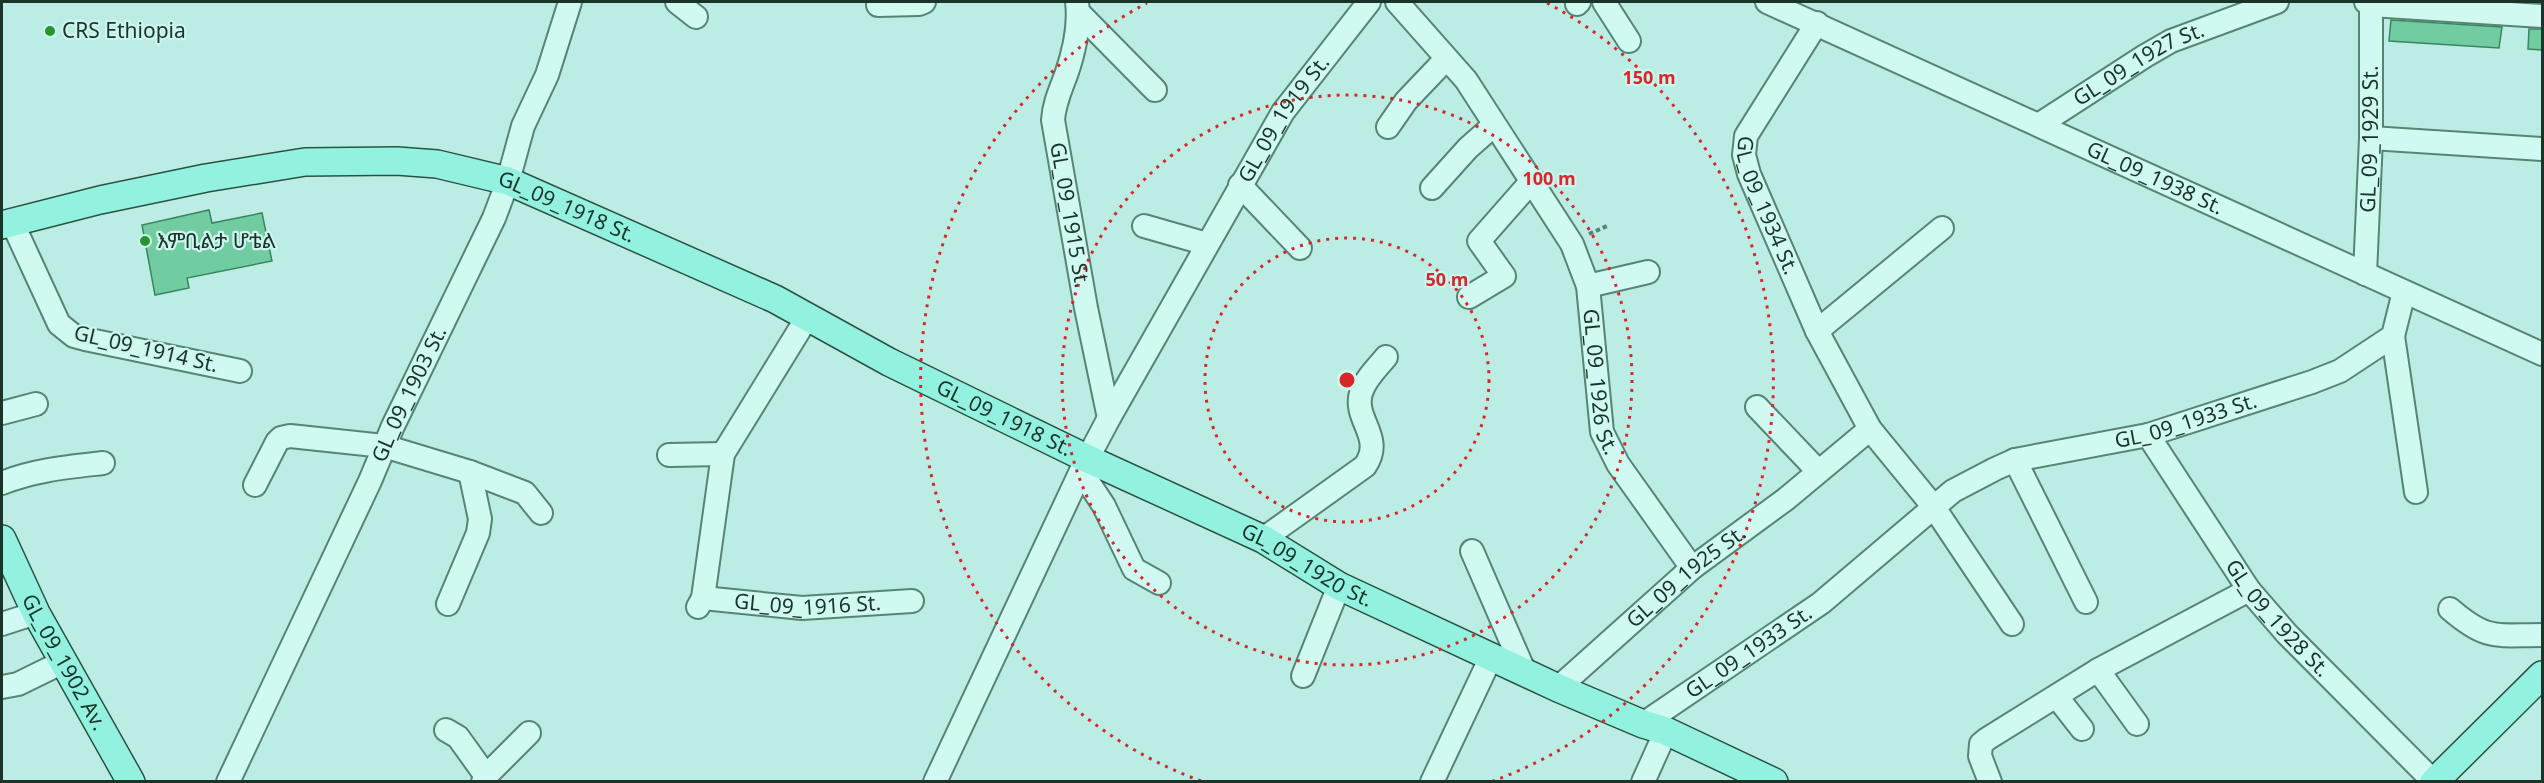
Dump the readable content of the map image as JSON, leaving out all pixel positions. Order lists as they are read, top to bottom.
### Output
{
  "streets": {
    "main road": ["GL_09_1918 St.", "GL_09_1920 St.", "GL_09_1902 Av."],
    "street": [
      "GL_09_1927 St.",
      "GL_09_1919 St.",
      "GL_09_1929 St.",
      "GL_09_1938 St.",
      "GL_09_1934 St.",
      "GL_09_1915 St.",
      "GL_09_1914 St.",
      "GL_09_1926 St.",
      "GL_09_1903 St.",
      "GL_09_1933 St.",
      "GL_09_1925 St.",
      "GL_09_1916 St.",
      "GL_09_1928 St."
    ]
  },
  "crossings": [
    ["GL_09_1927 St.", "GL_09_1938 St."],
    ["GL_09_1919 St.", "GL_09_1918 St."],
    ["GL_09_1919 St.", "GL_09_1915 St."],
    ["GL_09_1919 St.", "GL_09_1920 St."],
    ["GL_09_1929 St.", "GL_09_1938 St."],
    ["GL_09_1938 St.", "GL_09_1934 St."],
    ["GL_09_1934 St.", "GL_09_1933 St."],
    ["GL_09_1934 St.", "GL_09_1925 St."],
    ["GL_09_1918 St.", "GL_09_1914 St."],
    ["GL_09_1918 St.", "GL_09_1903 St."],
    ["GL_09_1918 St.", "GL_09_1920 St."],
    ["GL_09_1926 St.", "GL_09_1925 St."],
    ["GL_09_1933 St.", "GL_09_1920 St."],
    ["GL_09_1933 St.", "GL_09_1928 St."],
    ["GL_09_1920 St.", "GL_09_1925 St."]
  ],
  "places": ["CRS Ethiopia", "እምቢልታ ሆቴል"],
  "rings": ["150 m", "100 m", "50 m"]
}
